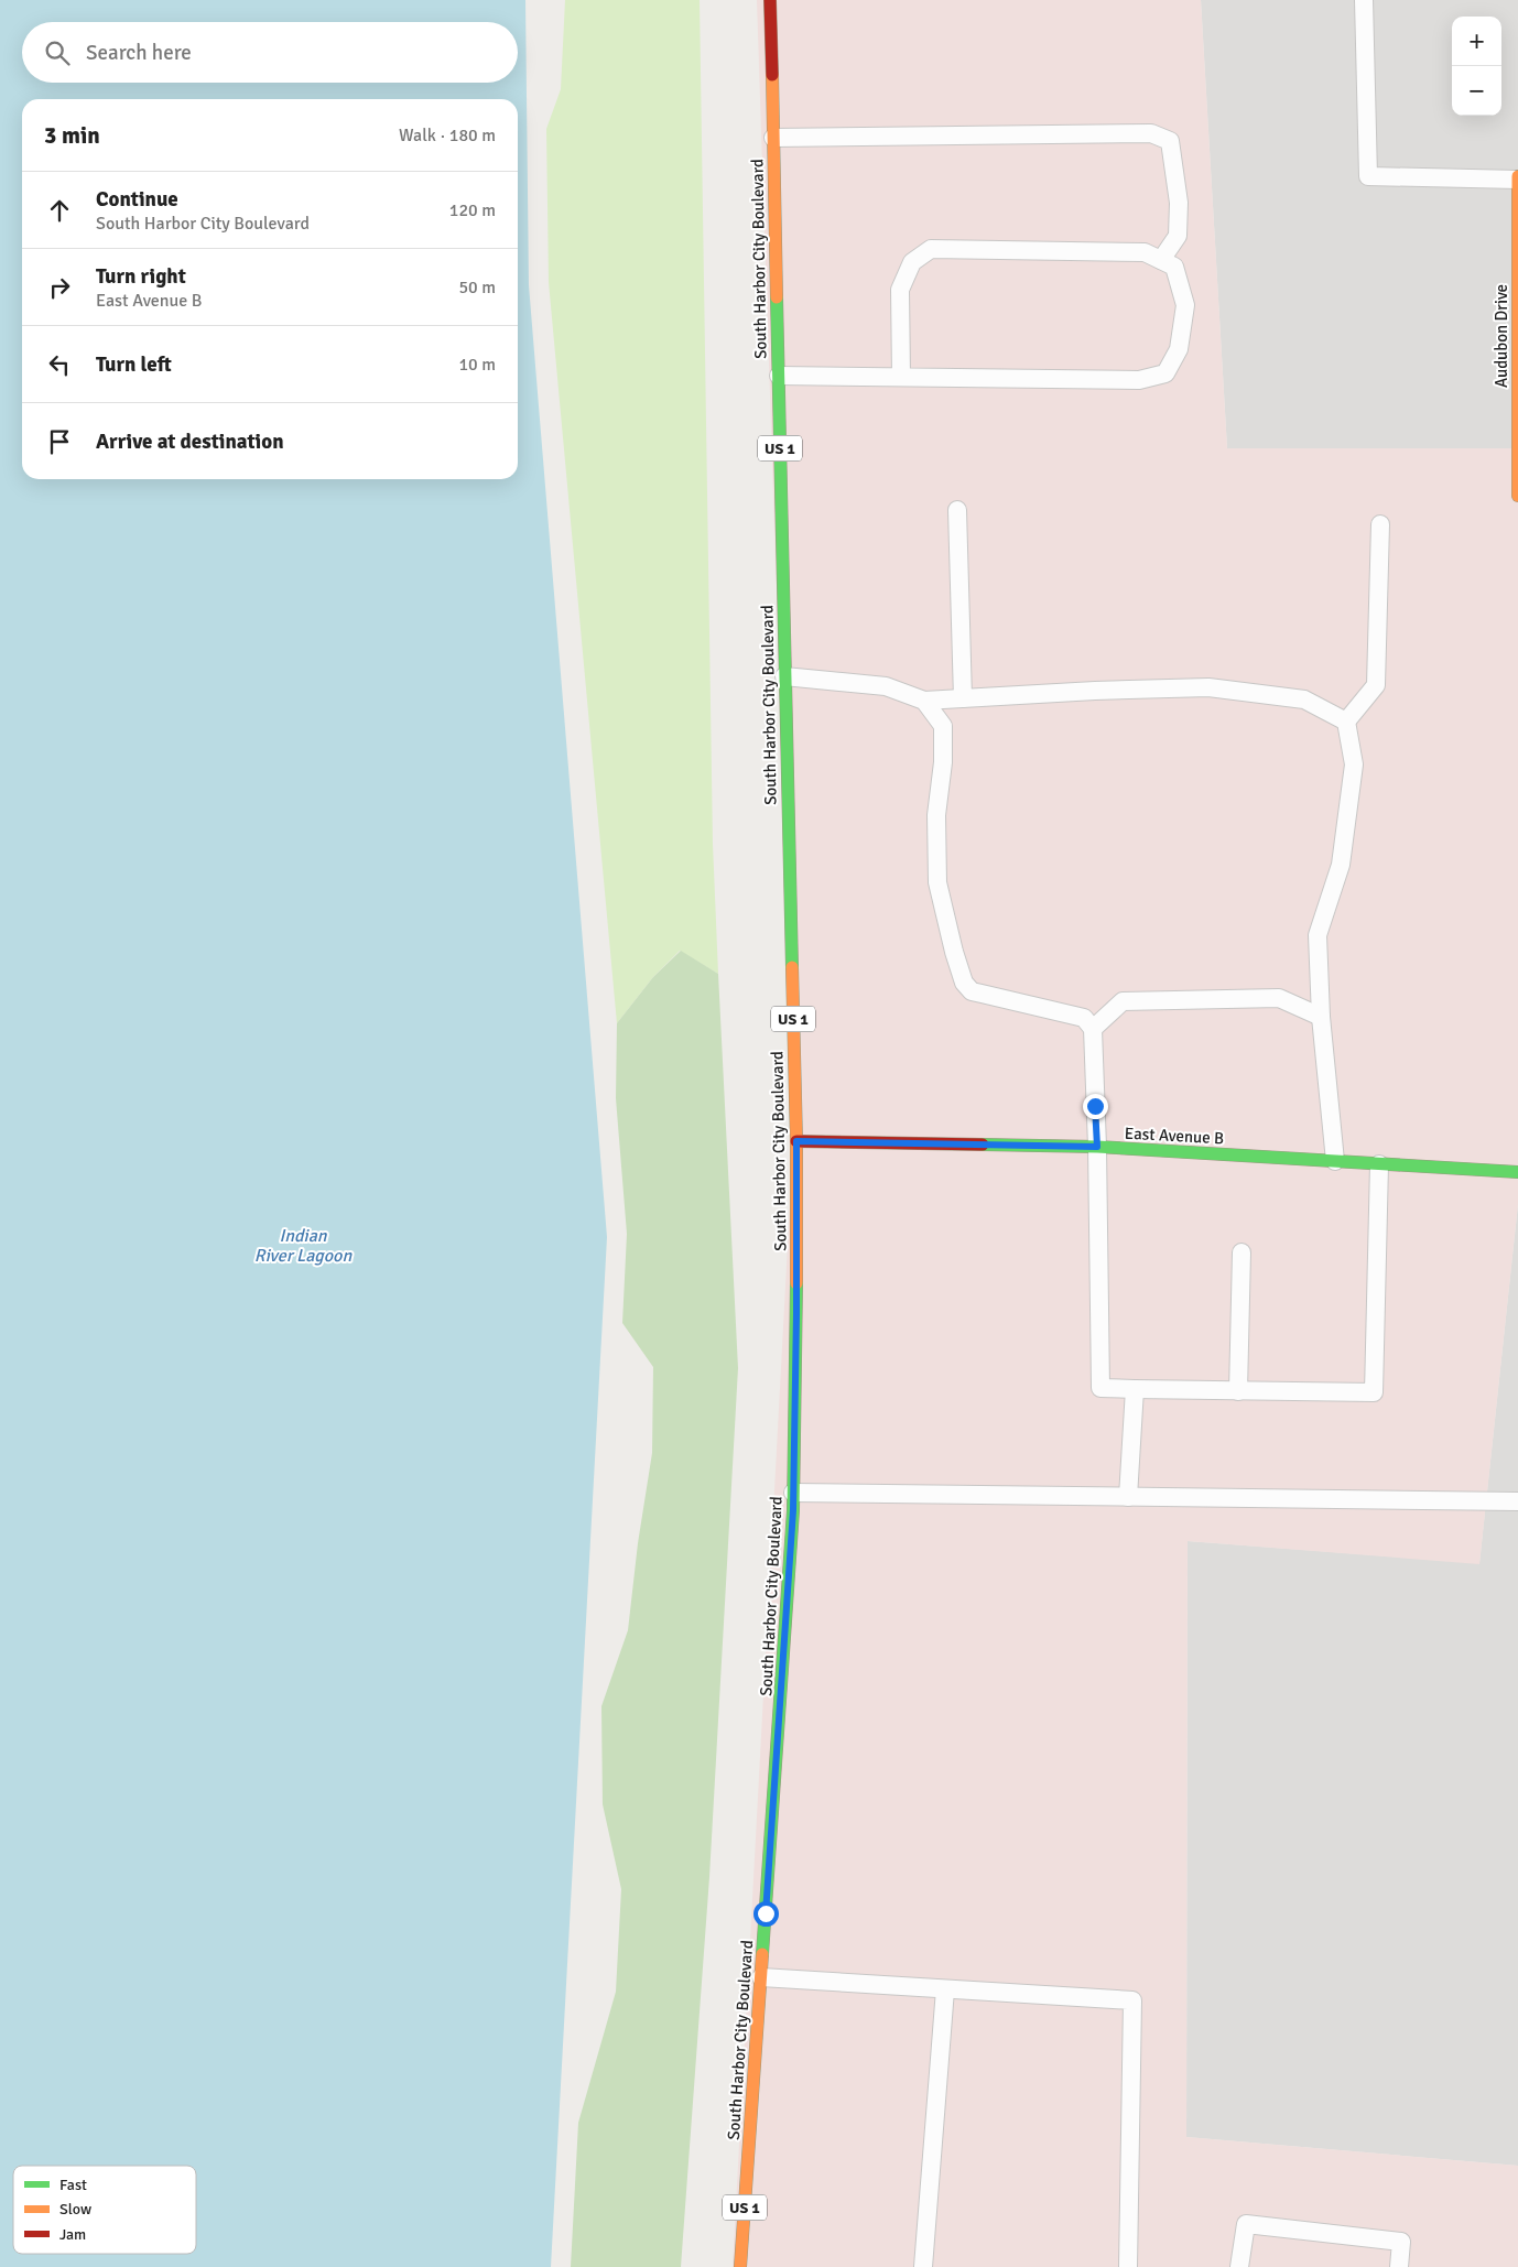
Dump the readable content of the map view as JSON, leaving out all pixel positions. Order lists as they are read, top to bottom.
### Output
{
  "streets": {
    "main road": [
      "South Harbor City Boulevard",
      "Audubon Drive",
      "US 1",
      "East Avenue B"
    ]
  },
  "crossings": [
    ["South Harbor City Boulevard", "East Avenue B"]
  ],
  "water": ["Indian River Lagoon"],
  "legend": ["Fast", "Slow", "Jam"],
  "page": {
    "map_buttons": ["+", "−"],
    "search": "Search here",
    "heading": ["3 min", "Walk · 180 m"],
    "list": [
      ["Continue", "South Harbor City Boulevard", "120 m"],
      ["Turn right", "East Avenue B", "50 m"],
      ["Turn left", "10 m"],
      "Arrive at destination"
    ]
  }
}
